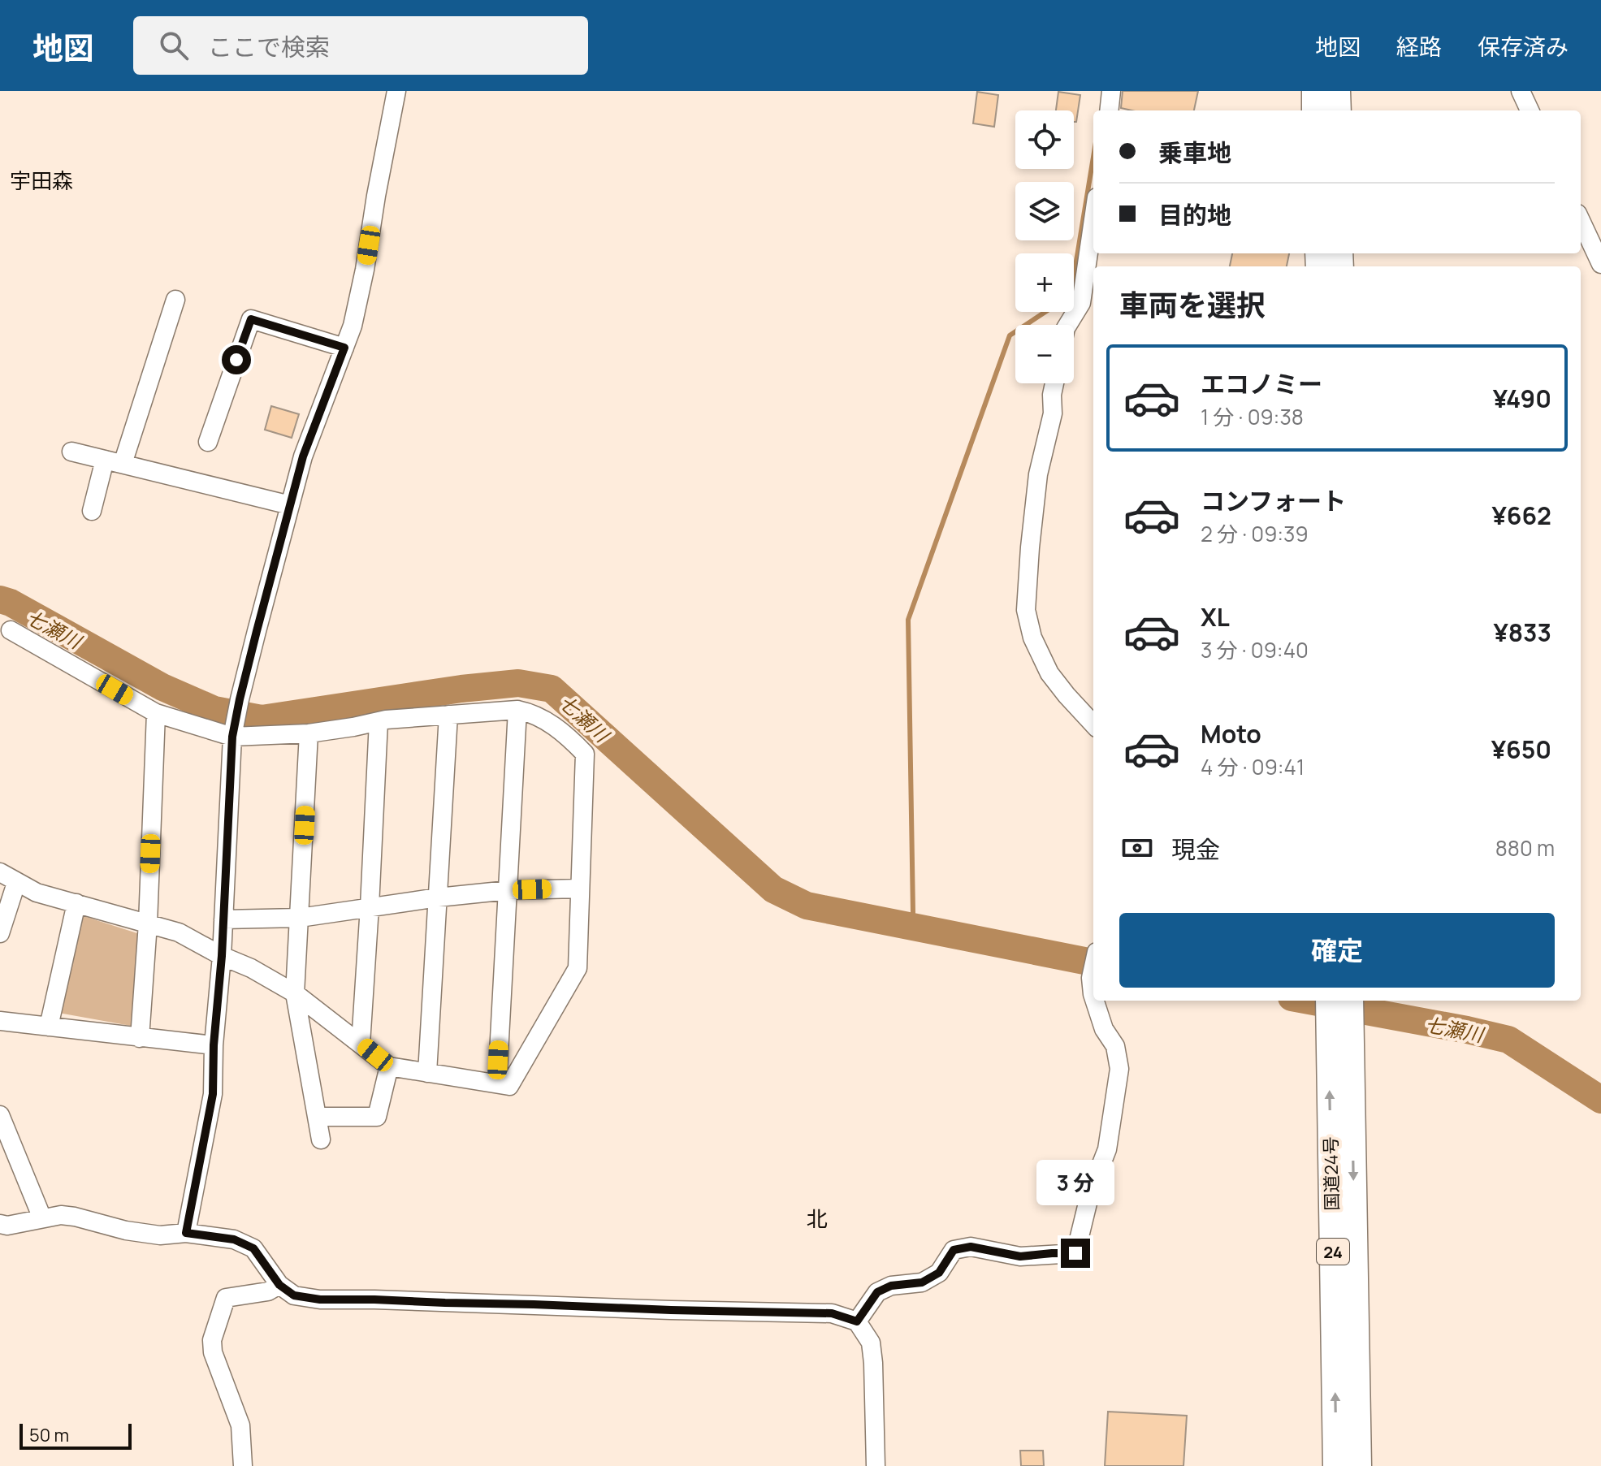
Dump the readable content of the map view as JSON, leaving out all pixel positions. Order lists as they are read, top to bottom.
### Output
{
  "streets": {
    "highway": ["国道24号", "24"]
  },
  "districts": ["宇田森", "北"],
  "water": ["七瀬川"],
  "scale_bar": "50 m",
  "page": {
    "header": "地図",
    "search": "ここで検索",
    "nav": ["地図", "経路", "保存済み"],
    "map_buttons": ["+", "−"],
    "banner": ["乗車地", "目的地"],
    "heading": "車両を選択",
    "list": [
      {
        "name": "エコノミー",
        "note": "1 分 · 09:38",
        "value": "¥490"
      },
      {
        "name": "コンフォート",
        "note": "2 分 · 09:39",
        "value": "¥662"
      },
      {
        "name": "XL",
        "note": "3 分 · 09:40",
        "value": "¥833"
      },
      {
        "name": "Moto",
        "note": "4 分 · 09:41",
        "value": "¥650"
      }
    ],
    "pay": ["現金", "880 m"],
    "buttons": "確定",
    "bubble": "3 分",
    "scale": "50 m"
  }
}
